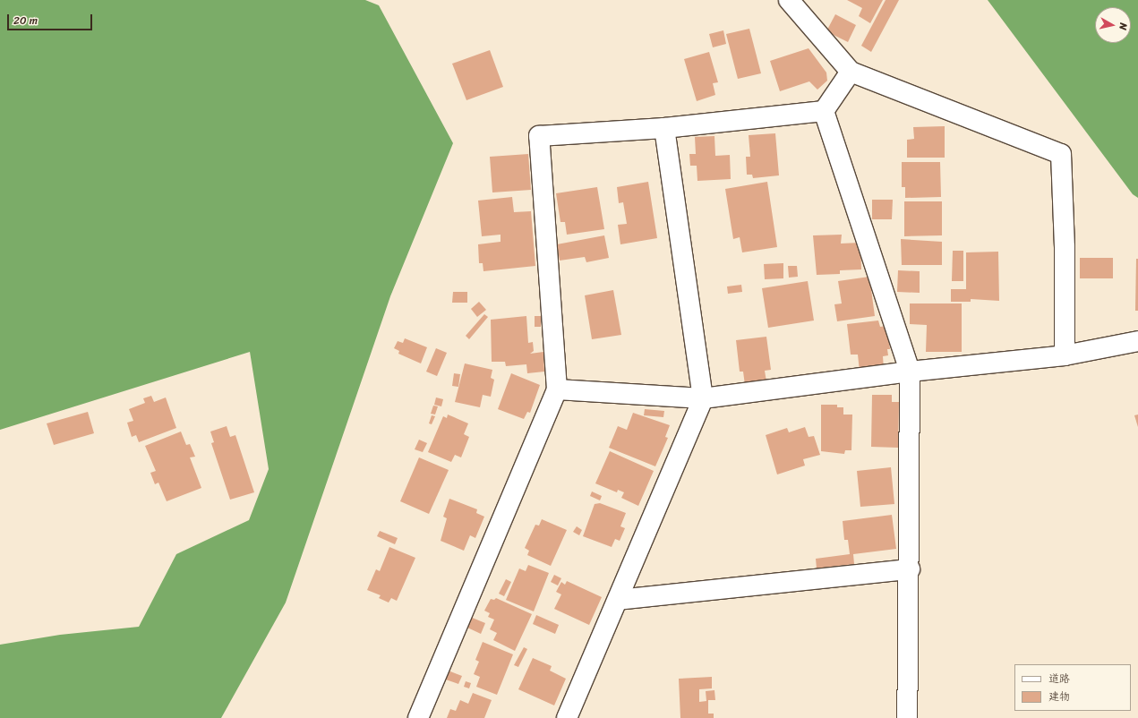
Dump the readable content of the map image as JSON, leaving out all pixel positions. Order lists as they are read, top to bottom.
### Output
{
  "legend": ["道路", "建物"],
  "scale_bar": "20 m",
  "north": "right"
}
